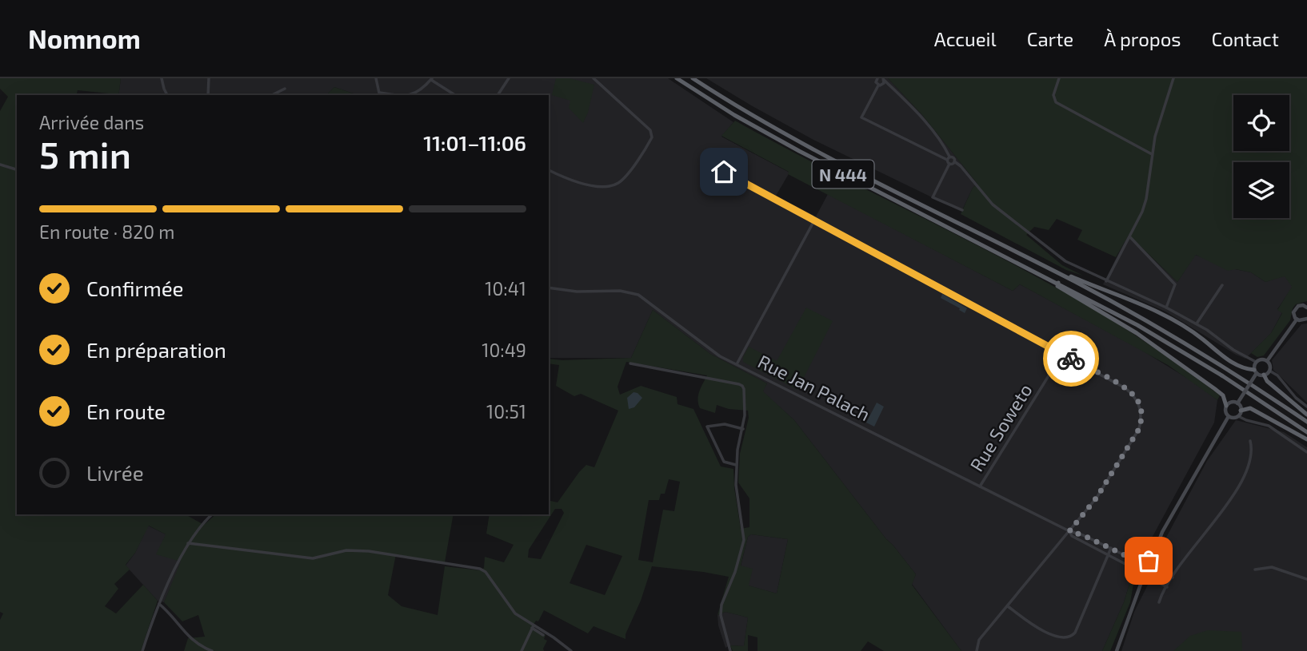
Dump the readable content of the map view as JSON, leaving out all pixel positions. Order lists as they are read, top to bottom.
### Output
{
  "streets": {
    "highway": ["N 444"],
    "street": ["Rue Jan Palach", "Rue Soweto"]
  },
  "crossings": [
    ["Rue Jan Palach", "Rue Soweto"]
  ],
  "page": {
    "header": "Nomnom",
    "nav": [
      "Accueil",
      "Carte",
      "À propos",
      "Contact"
    ],
    "heading": ["5 min", "Arrivée dans", "11:01–11:06"],
    "bar": "En route · 820 m",
    "list": [
      ["Confirmée", "10:41"],
      ["En préparation", "10:49"],
      ["En route", "10:51"],
      "Livrée"
    ]
  }
}
